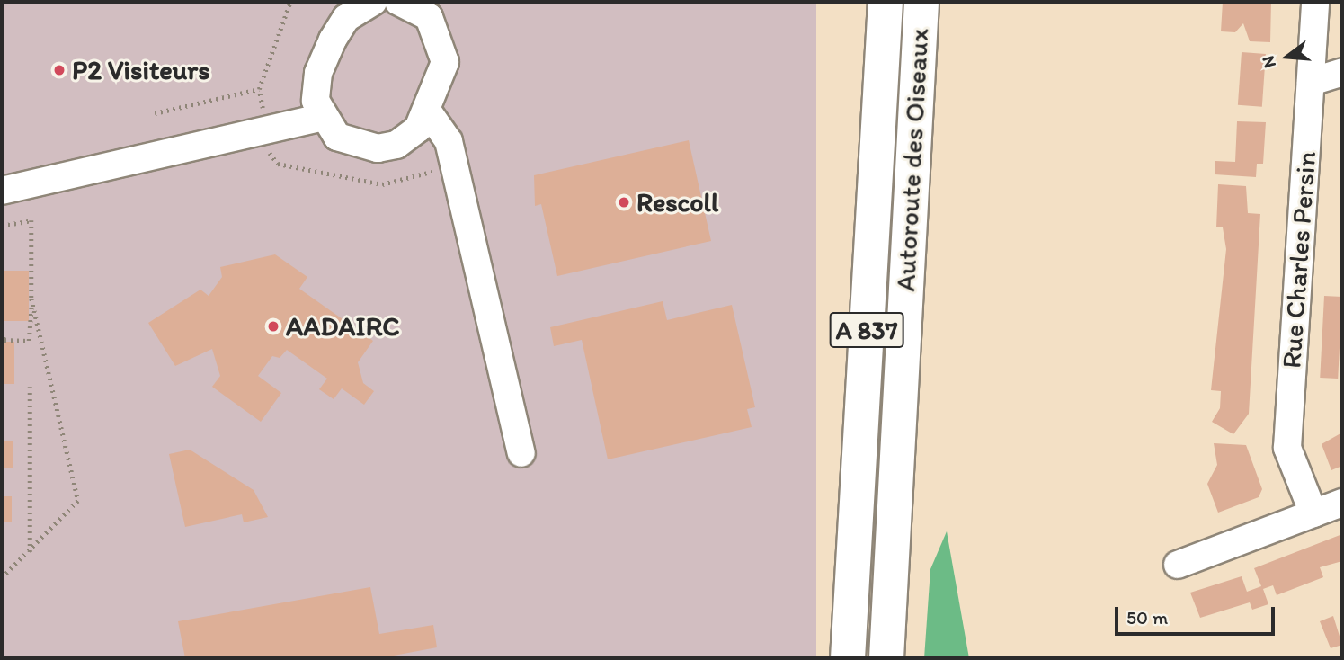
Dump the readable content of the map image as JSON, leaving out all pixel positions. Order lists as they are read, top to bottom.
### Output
{
  "streets": {
    "highway": ["Autoroute des Oiseaux", "A 837"],
    "street": ["Rue Charles Persin"]
  },
  "places": ["P2 Visiteurs", "Rescoll", "AADAIRC"],
  "scale_bar": "50 m",
  "north": "left"
}
